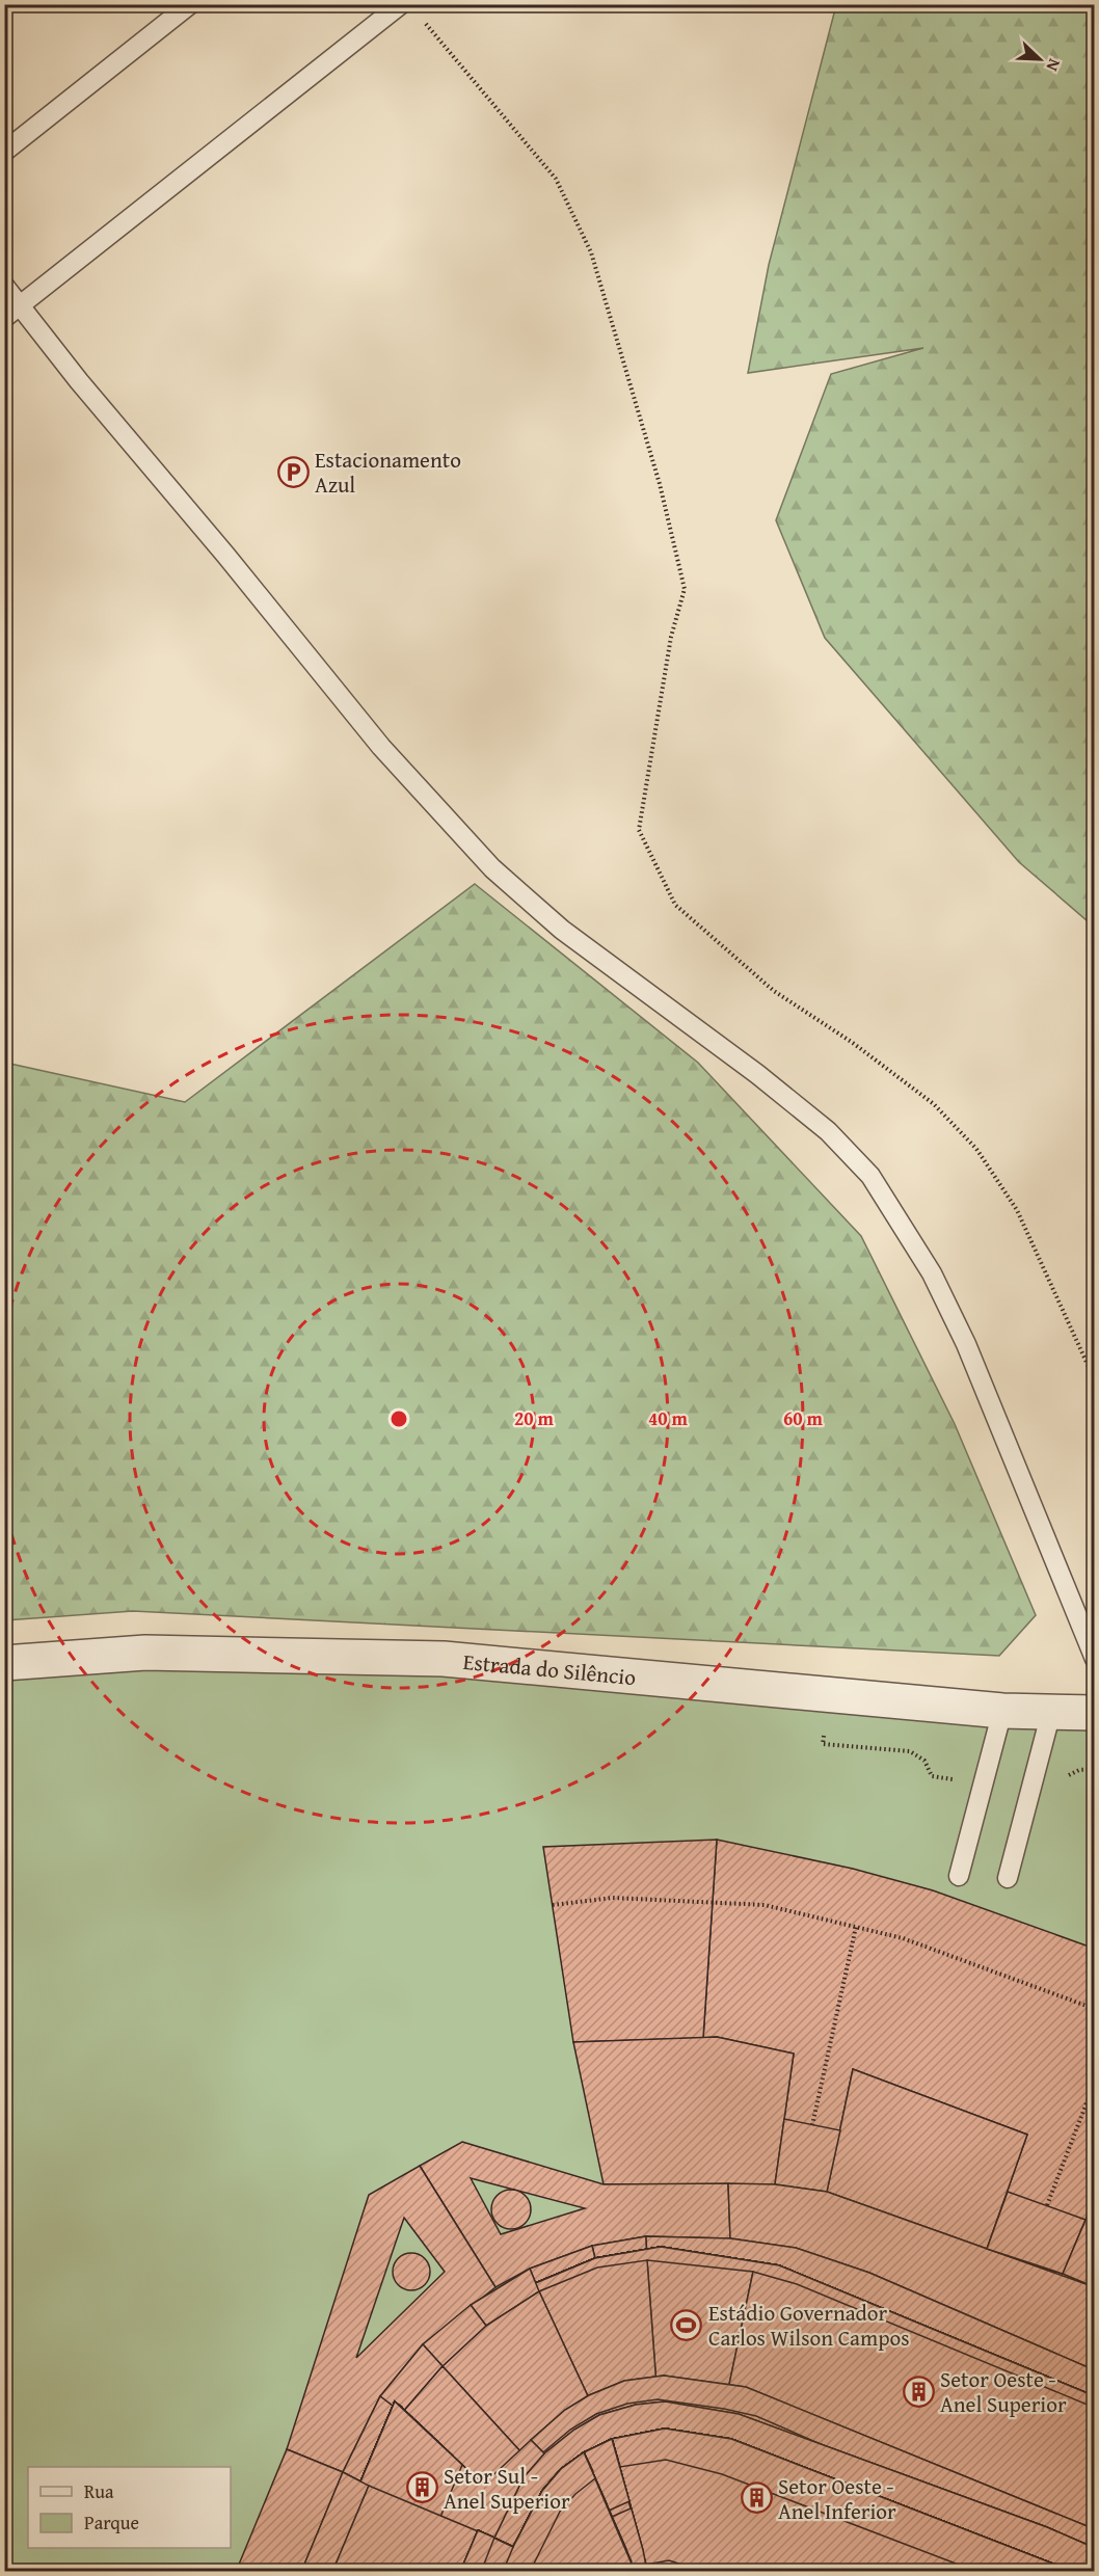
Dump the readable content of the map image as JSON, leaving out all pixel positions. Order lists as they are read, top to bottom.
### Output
{
  "streets": {
    "street": ["Estrada do Silêncio"]
  },
  "places": {
    "parking": ["Estacionamento Azul"],
    "sports": ["Estádio Governador Carlos Wilson Campos"],
    "building": ["Setor Oeste - Anel Superior", "Setor Sul - Anel Superior", "Setor Oeste - Anel Inferior"]
  },
  "legend": ["Rua", "Parque"],
  "north": "bottom right",
  "rings": ["20 m", "40 m", "60 m"]
}
